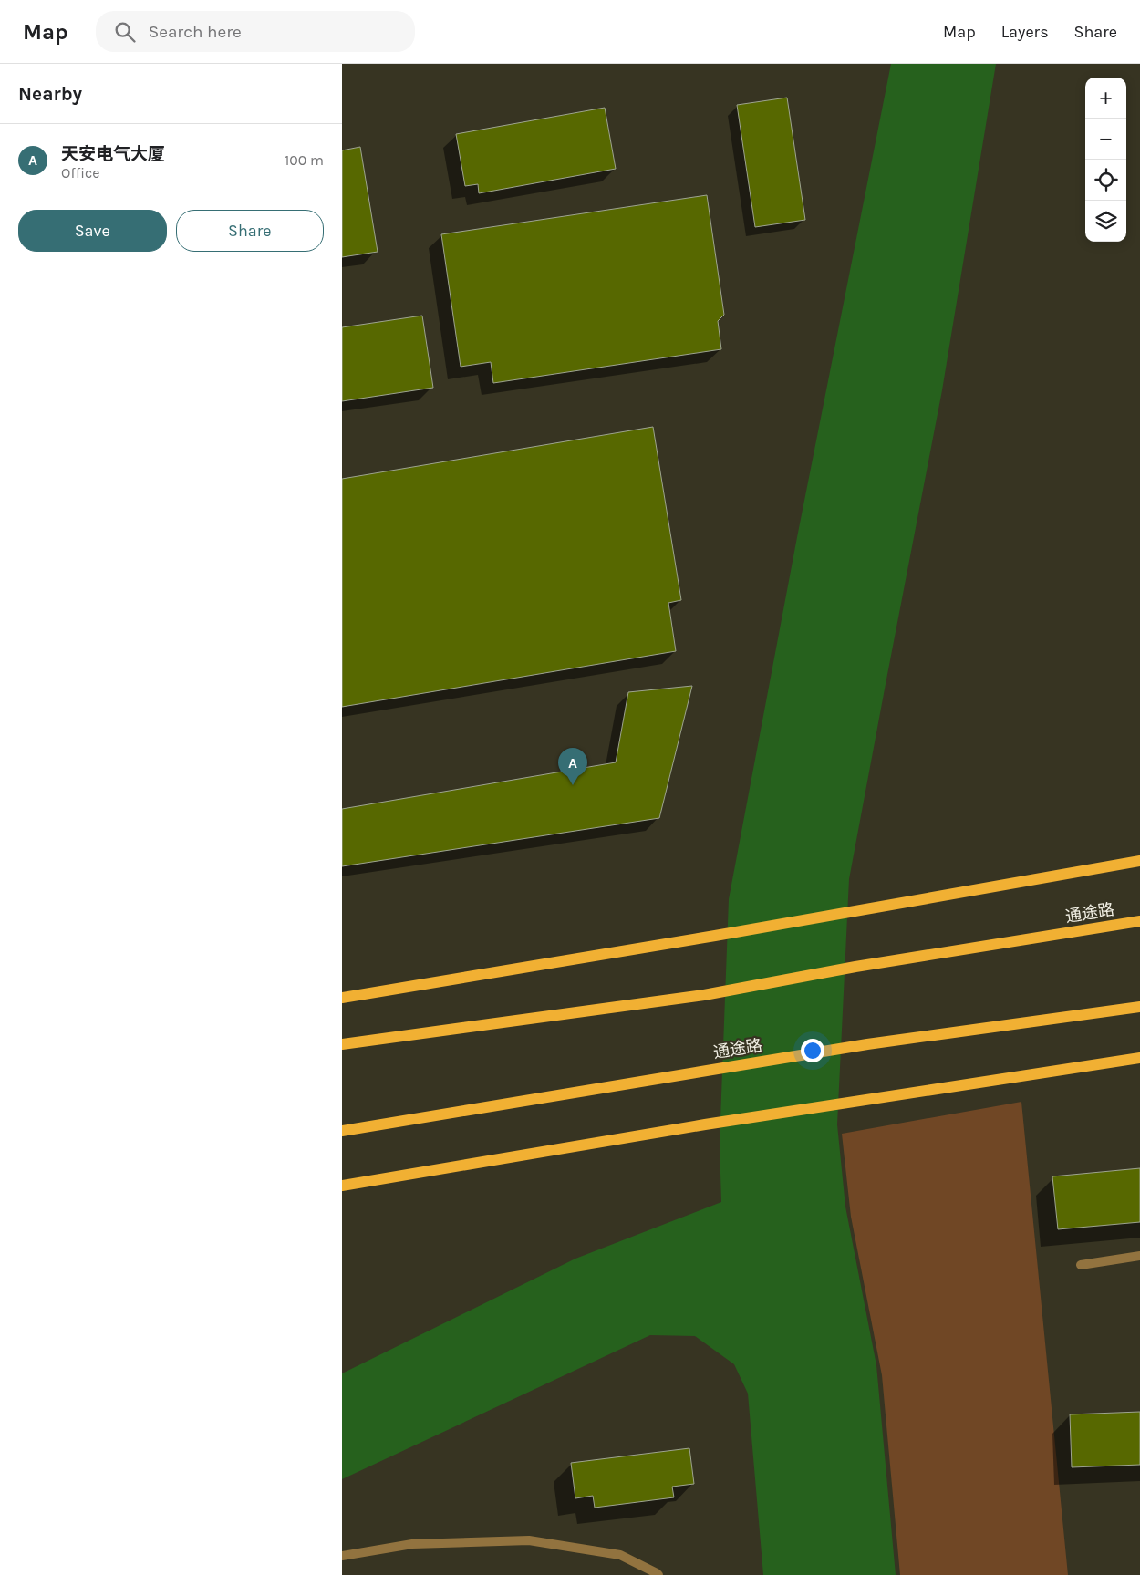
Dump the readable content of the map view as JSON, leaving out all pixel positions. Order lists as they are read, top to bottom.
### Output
{
  "streets": {
    "main road": ["通途路"]
  },
  "page": {
    "header": "Map",
    "search": "Search here",
    "nav": ["Map", "Layers", "Share"],
    "heading": "Nearby",
    "map_buttons": ["+", "−"],
    "list": [
      {
        "mark": "A",
        "name": "天安电气大厦",
        "note": "Office",
        "value": "100 m"
      }
    ],
    "buttons": ["Save", "Share"],
    "pins": "A"
  }
}
